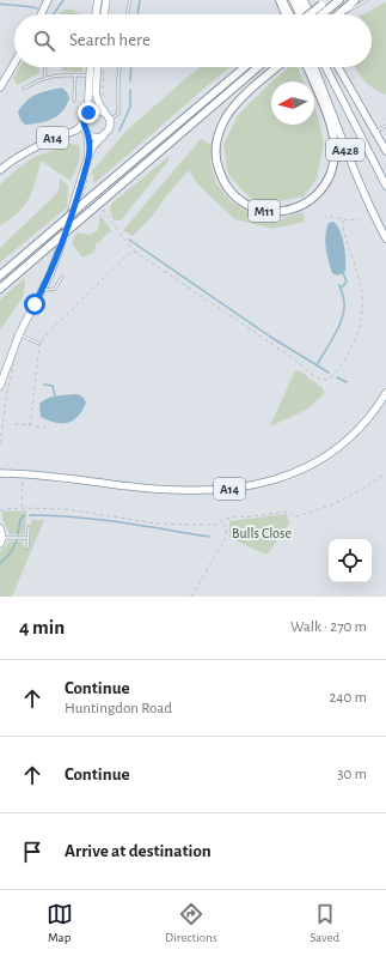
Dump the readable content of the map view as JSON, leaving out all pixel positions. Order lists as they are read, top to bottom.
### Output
{
  "streets": {
    "highway": ["M11"],
    "main road": ["A14", "A428"]
  },
  "parks": ["Bulls Close"],
  "north": "left",
  "page": {
    "search": "Search here",
    "heading": ["4 min", "Walk · 270 m"],
    "list": [
      ["Continue", "Huntingdon Road", "240 m"],
      ["Continue", "30 m"],
      "Arrive at destination"
    ],
    "nav": ["Map", "Directions", "Saved"]
  }
}
